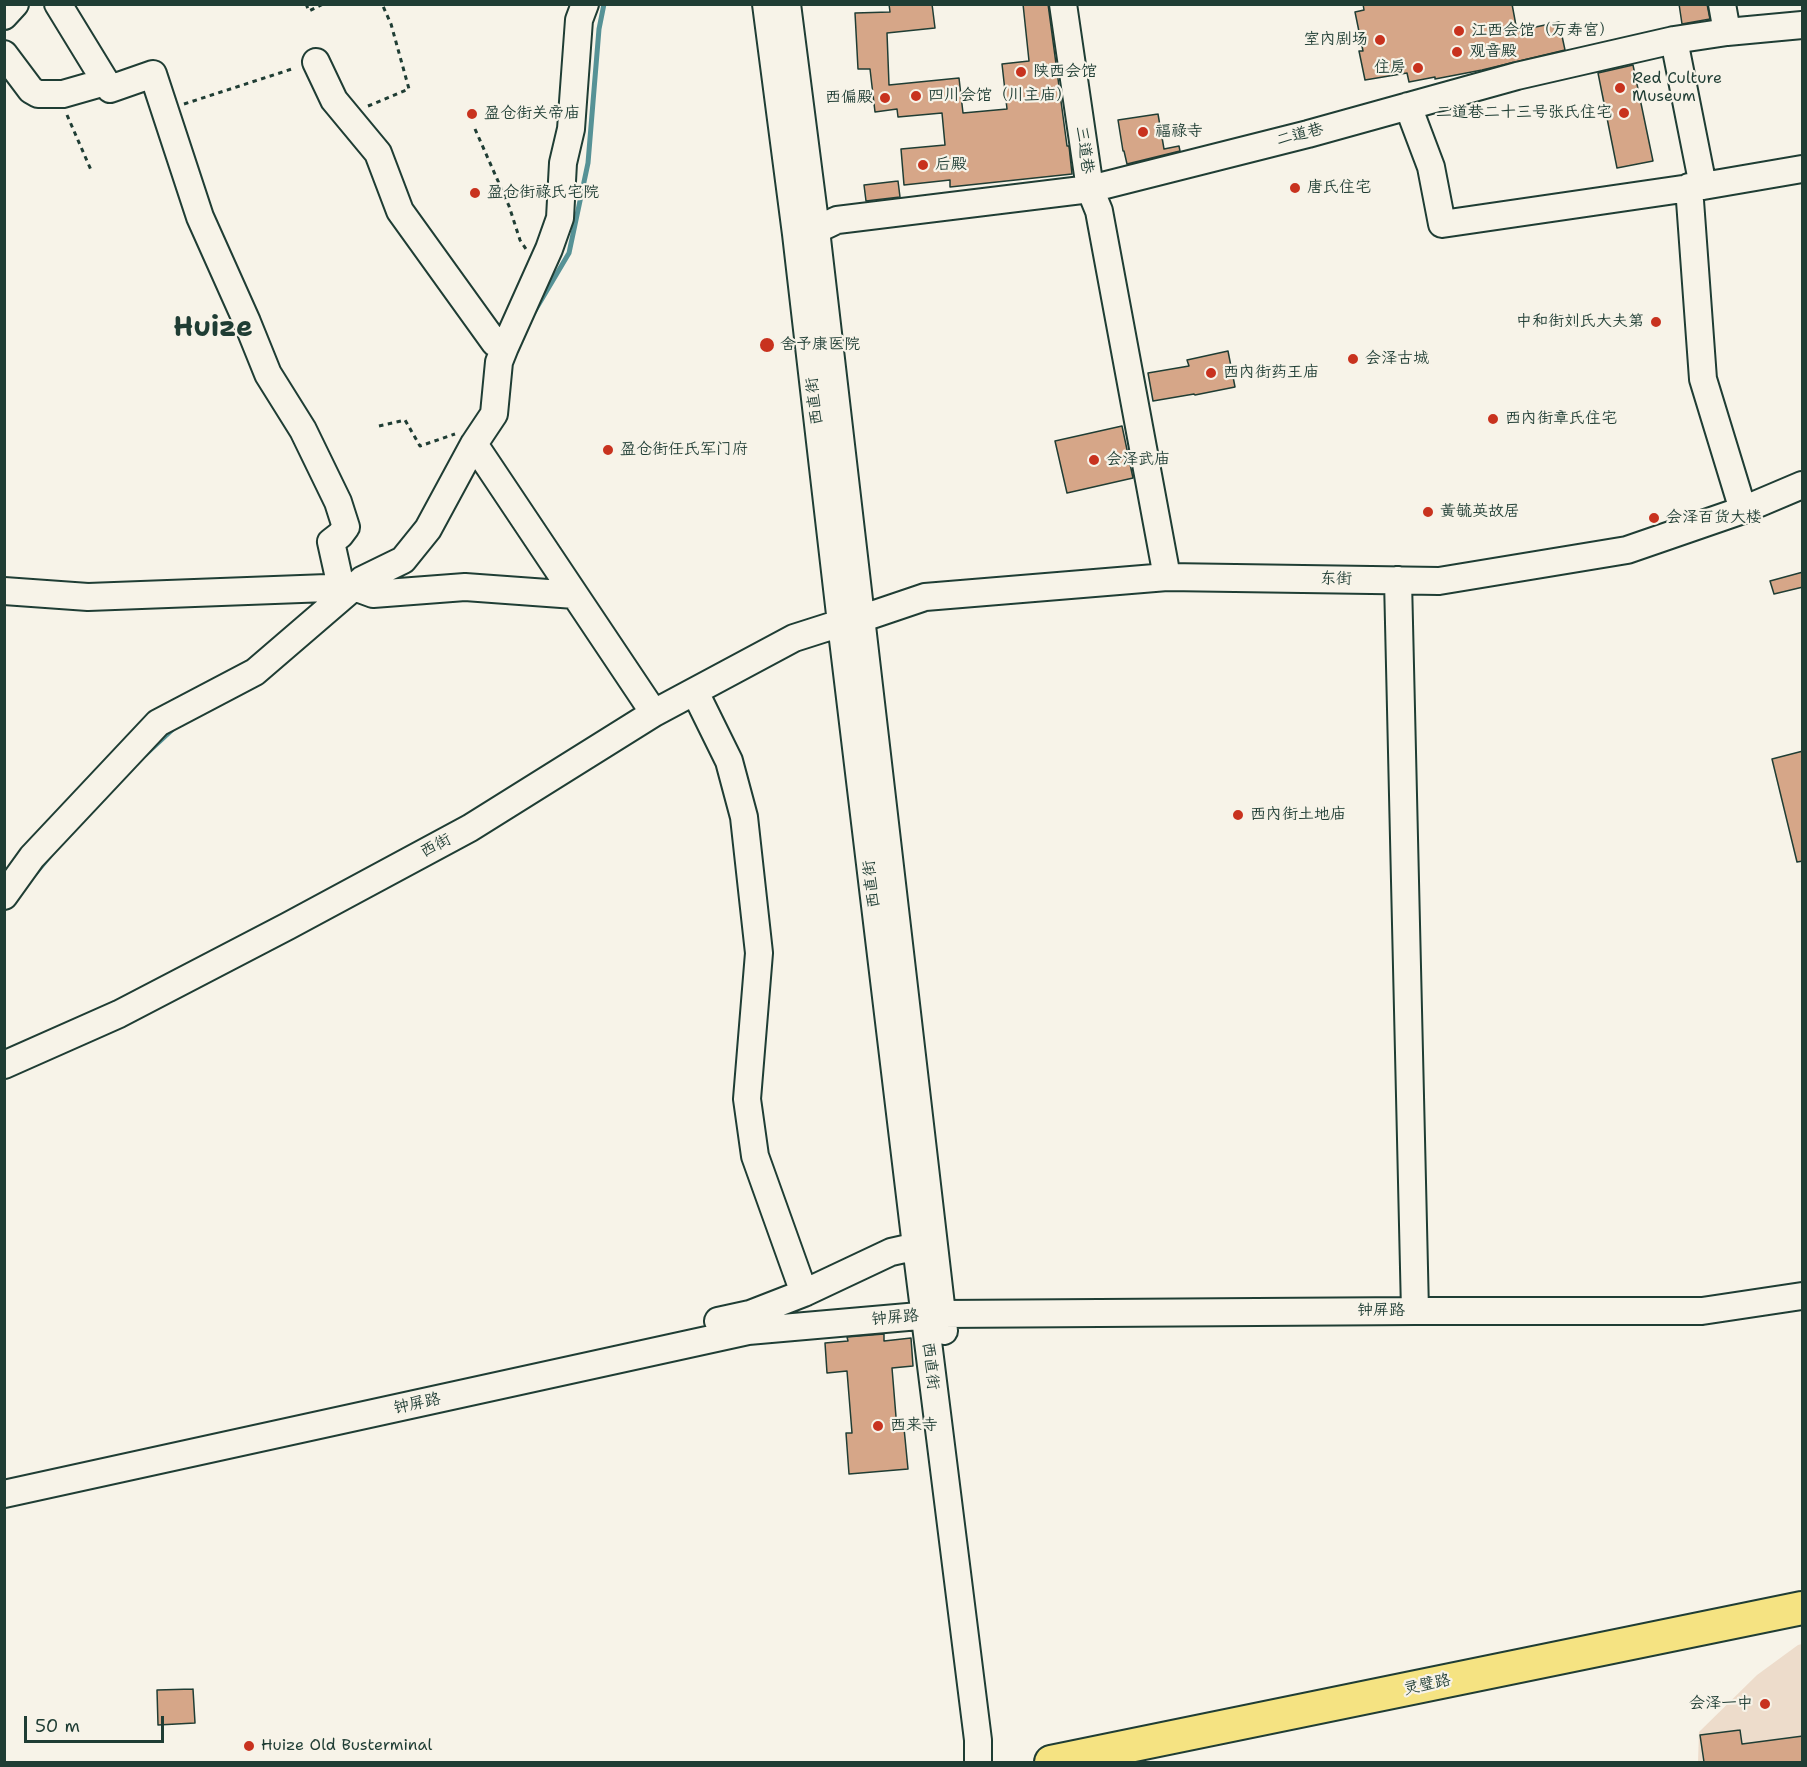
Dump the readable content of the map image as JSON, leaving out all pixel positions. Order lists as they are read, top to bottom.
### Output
{
  "streets": {
    "main road": ["灵璧路"],
    "street": [
      "二道巷",
      "三道巷",
      "西直街",
      "东街",
      "西街",
      "钟屏路"
    ]
  },
  "crossings": [
    ["二道巷", "三道巷"],
    ["二道巷", "西直街"],
    ["三道巷", "东街"],
    ["西直街", "东街"],
    ["西直街", "西街"],
    ["西直街", "钟屏路"],
    ["东街", "西街"]
  ],
  "districts": ["Huize"],
  "places": [
    "江西会馆（万寿宫）",
    "室内剧场",
    "观音殿",
    "住房",
    "陕西会馆",
    "Red Culture Museum",
    "四川会馆（川主庙）",
    "西偏殿",
    "二道巷二十三号张氏住宅",
    "盈仓街关帝庙",
    "福禄寺",
    "后殿",
    "唐氏住宅",
    "盈仓街禄氏宅院",
    "中和街刘氏大夫第",
    "舍予康医院",
    "会泽古城",
    "西内街药王庙",
    "西内街章氏住宅",
    "盈仓街任氏军门府",
    "会泽武庙",
    "黄毓英故居",
    "会泽百货大楼",
    "西内街土地庙",
    "西来寺",
    "会泽一中",
    "Huize Old Busterminal"
  ],
  "scale_bar": "50 m"
}
